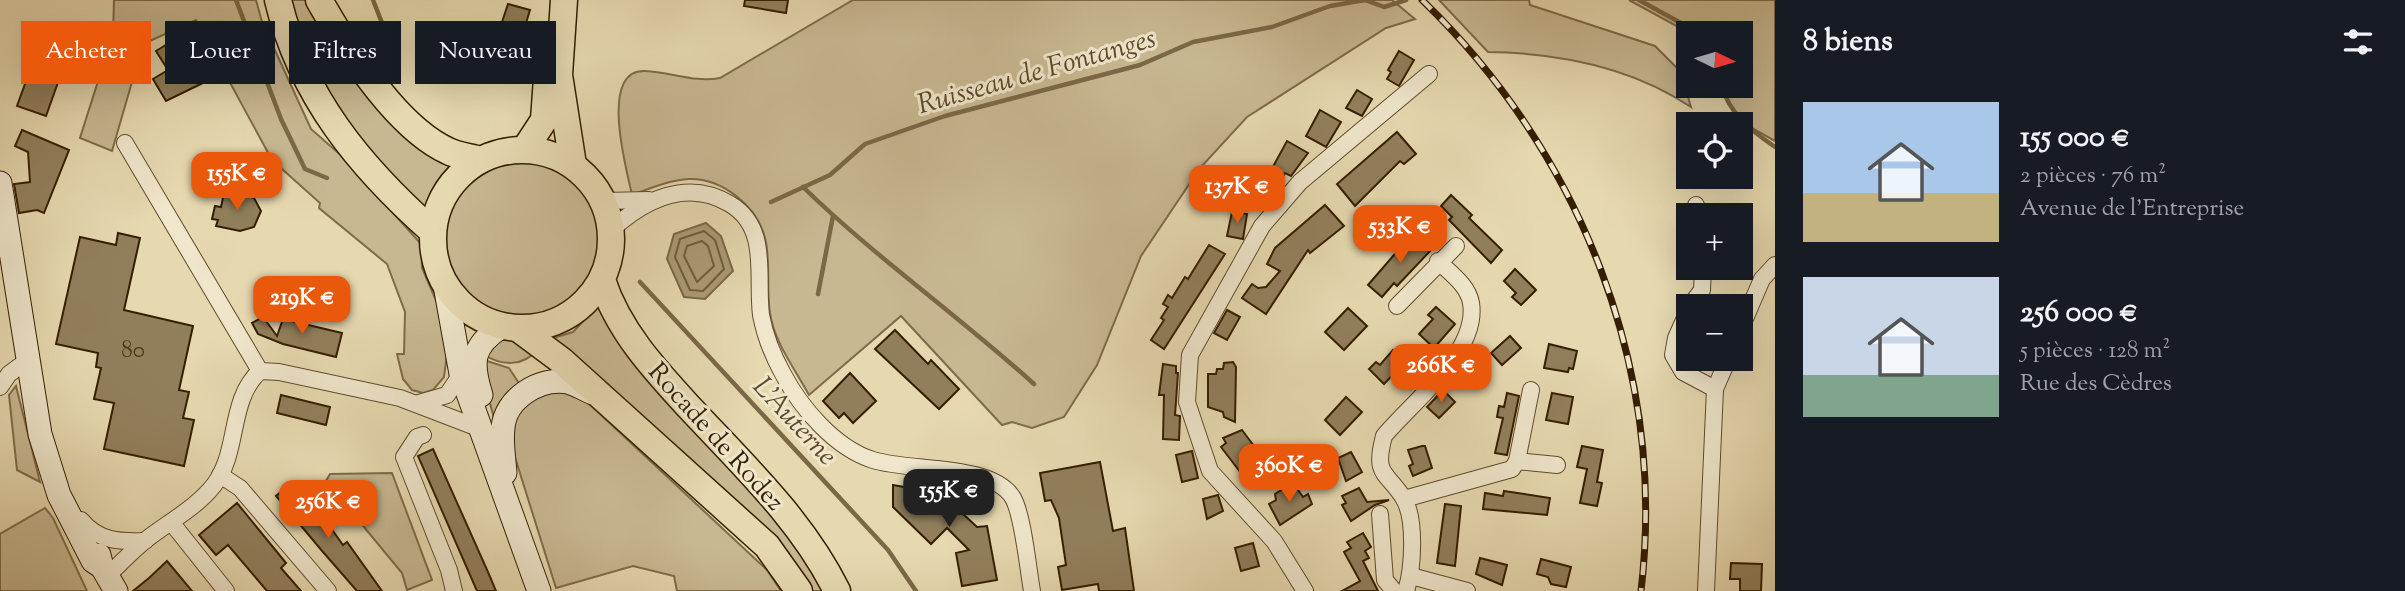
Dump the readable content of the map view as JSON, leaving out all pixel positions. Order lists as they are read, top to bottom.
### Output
{
  "streets": {
    "main road": ["Rocade de Rodez"]
  },
  "water": ["Ruisseau de Fontanges", "L'Auterne"],
  "house_numbers": ["80"],
  "north": "right",
  "page": {
    "heading": "8 biens",
    "map_buttons": ["+", "−"],
    "chip": [
      "Acheter",
      "Louer",
      "Filtres",
      "Nouveau"
    ],
    "list": [
      {
        "name": "155 000 €",
        "note": "2 pièces · 76 m² · Avenue de l'Entreprise"
      },
      {
        "name": "256 000 €",
        "note": "5 pièces · 128 m² · Rue des Cèdres"
      }
    ],
    "price": [
      "155K €",
      "137K €",
      "533K €",
      "219K €",
      "266K €",
      "360K €",
      "155K €",
      "256K €"
    ]
  }
}
